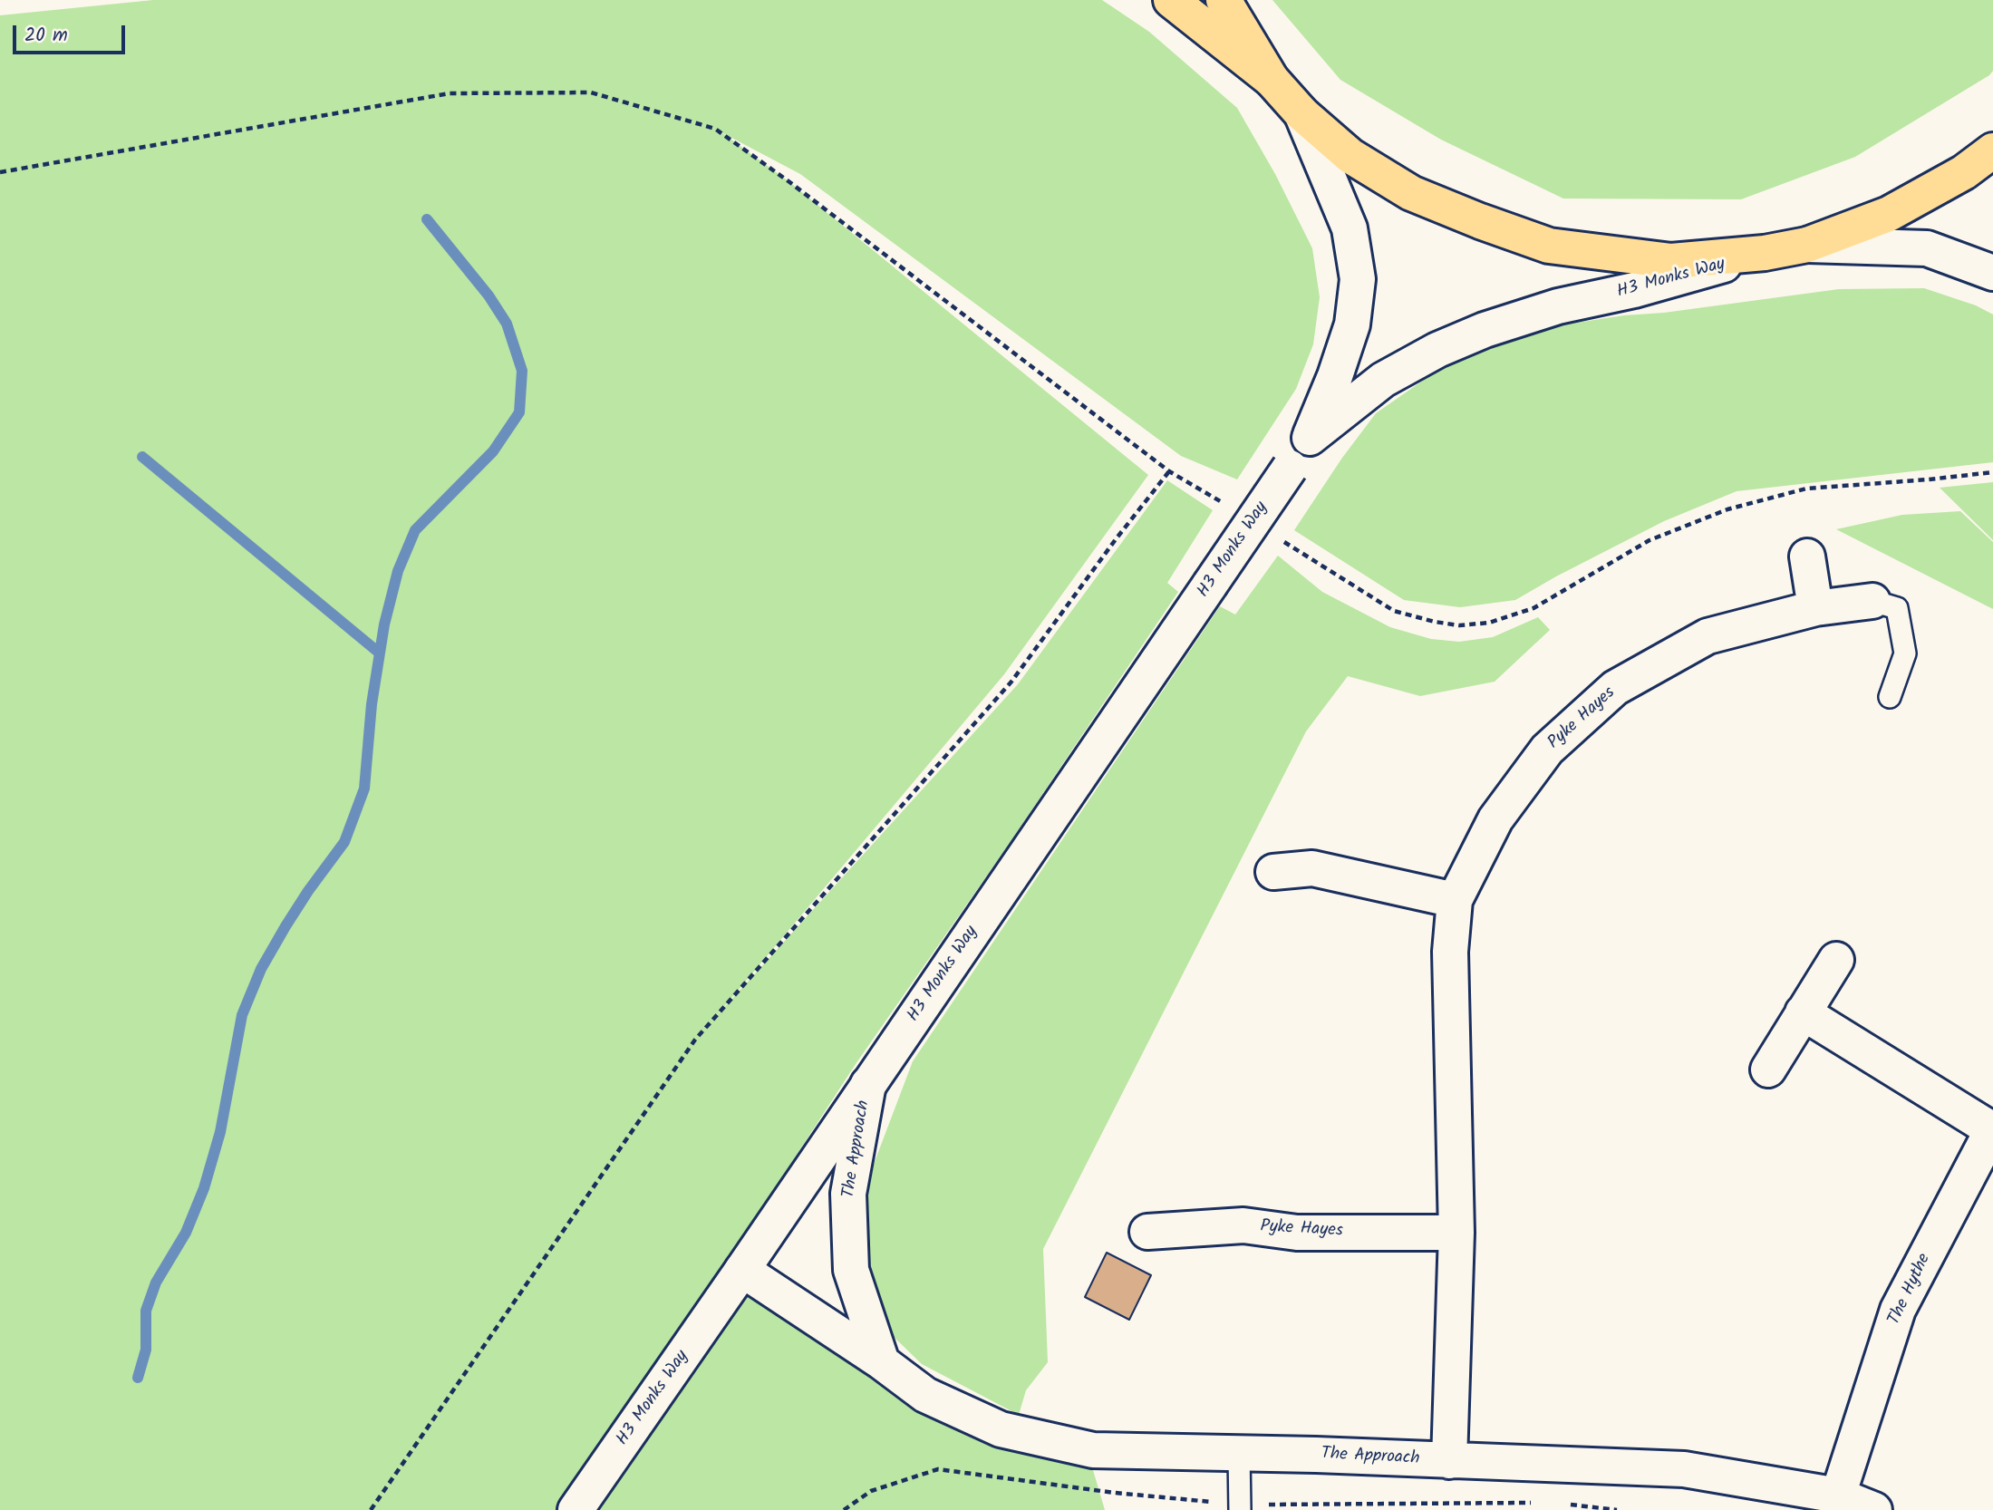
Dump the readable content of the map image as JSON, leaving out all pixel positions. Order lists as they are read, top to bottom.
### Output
{
  "streets": {
    "street": [
      "H3 Monks Way",
      "Pyke Hayes",
      "The Approach",
      "The Hythe"
    ]
  },
  "crossings": [
    ["H3 Monks Way", "The Approach"],
    ["Pyke Hayes", "The Approach"],
    ["The Approach", "The Hythe"]
  ],
  "scale_bar": "20 m"
}
